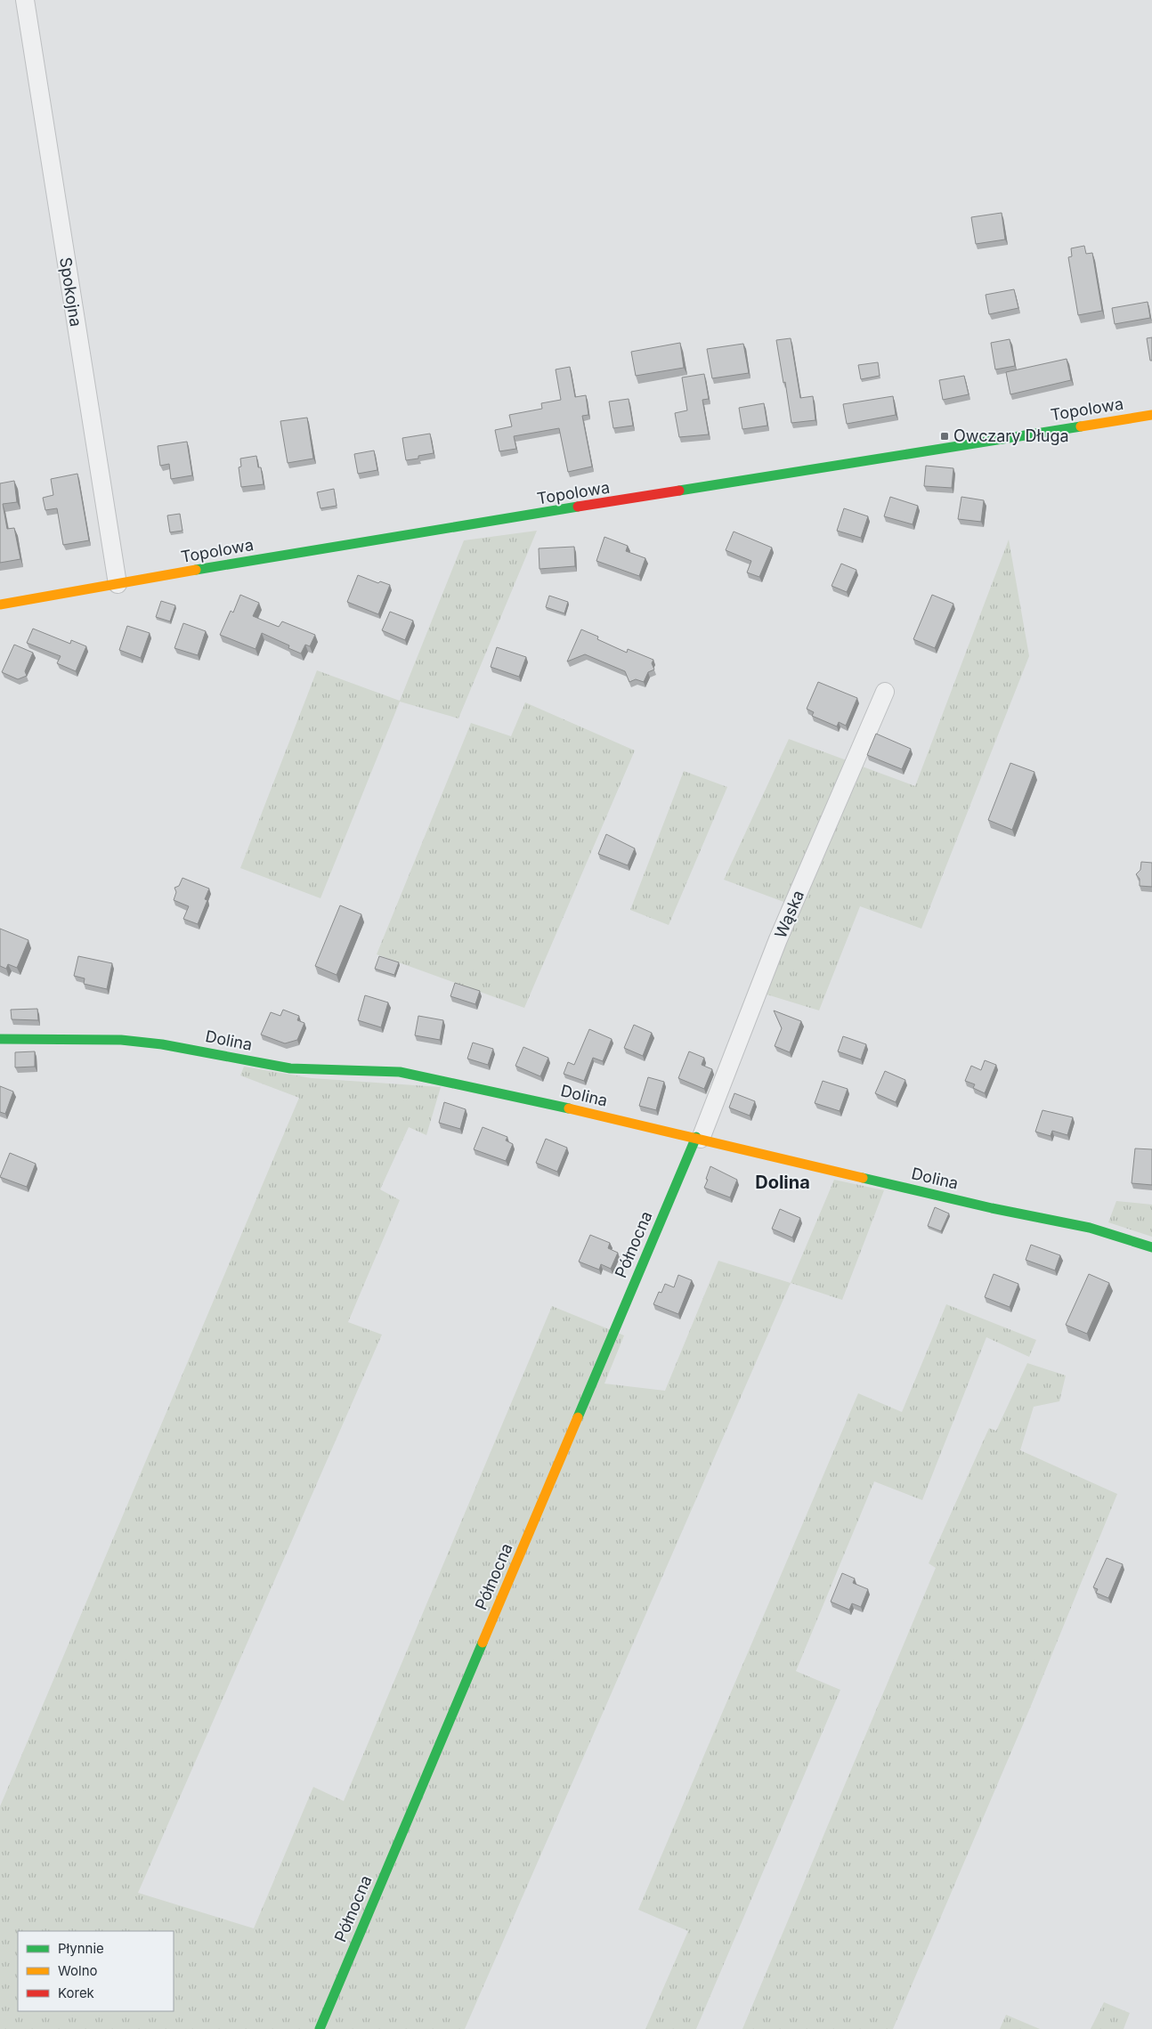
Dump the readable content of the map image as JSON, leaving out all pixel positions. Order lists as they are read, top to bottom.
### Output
{
  "streets": {
    "street": [
      "Spokojna",
      "Topolowa",
      "Wąska",
      "Dolina",
      "Północna"
    ]
  },
  "crossings": [
    ["Spokojna", "Topolowa"],
    ["Wąska", "Dolina"],
    ["Wąska", "Północna"],
    ["Dolina", "Północna"]
  ],
  "districts": ["Dolina"],
  "places": {
    "transit": ["Owczary Długa"]
  },
  "legend": ["Płynnie", "Wolno", "Korek"]
}
